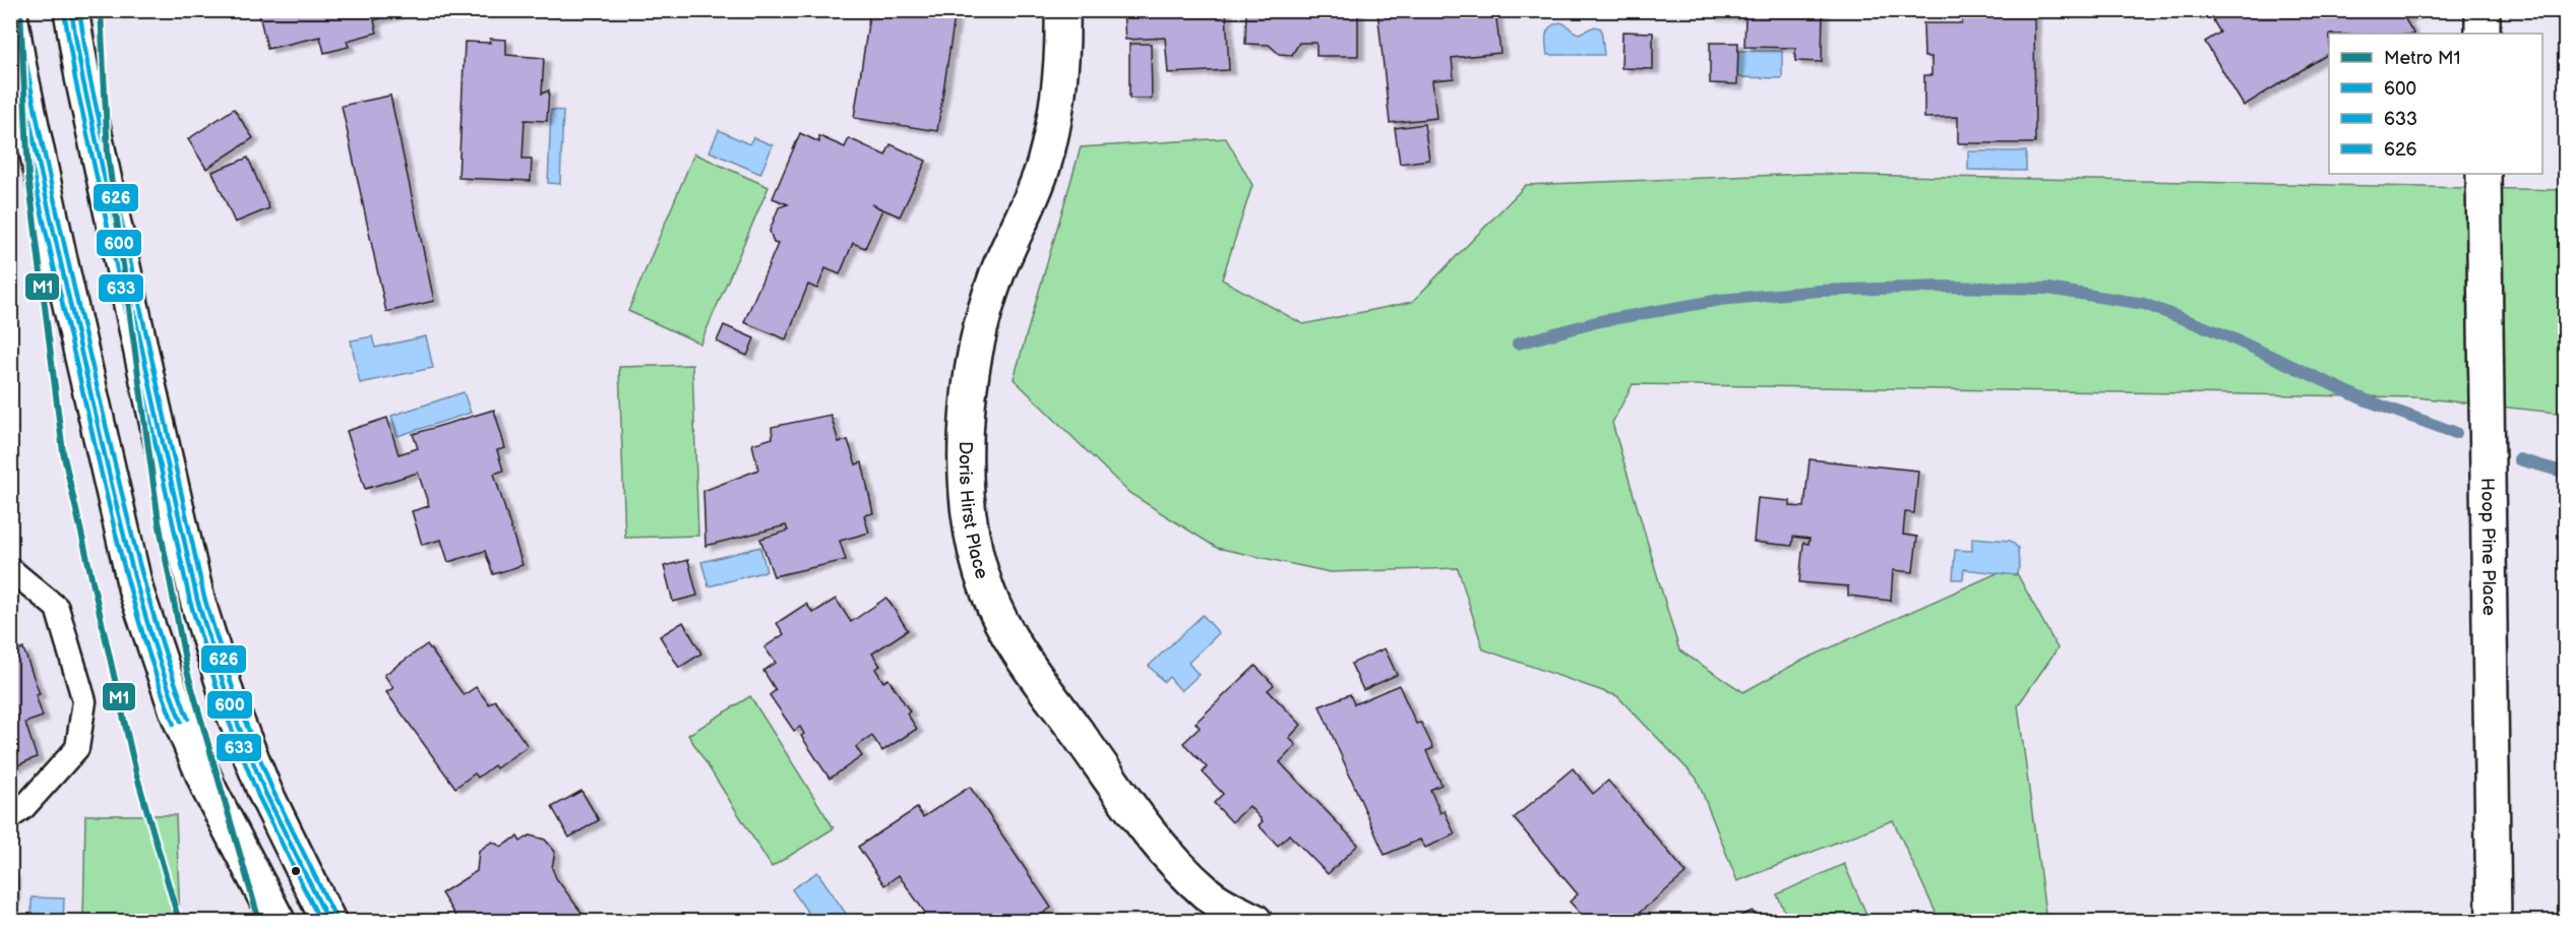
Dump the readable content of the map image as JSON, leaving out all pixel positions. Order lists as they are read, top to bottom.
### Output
{
  "streets": {
    "main road": ["Doris Hirst Place", "Hoop Pine Place"]
  },
  "lines": [
    "metro line M1",
    "transit line 600",
    "transit line 626",
    "transit line 633"
  ],
  "legend": [
    "Metro M1",
    "600",
    "633",
    "626"
  ]
}
